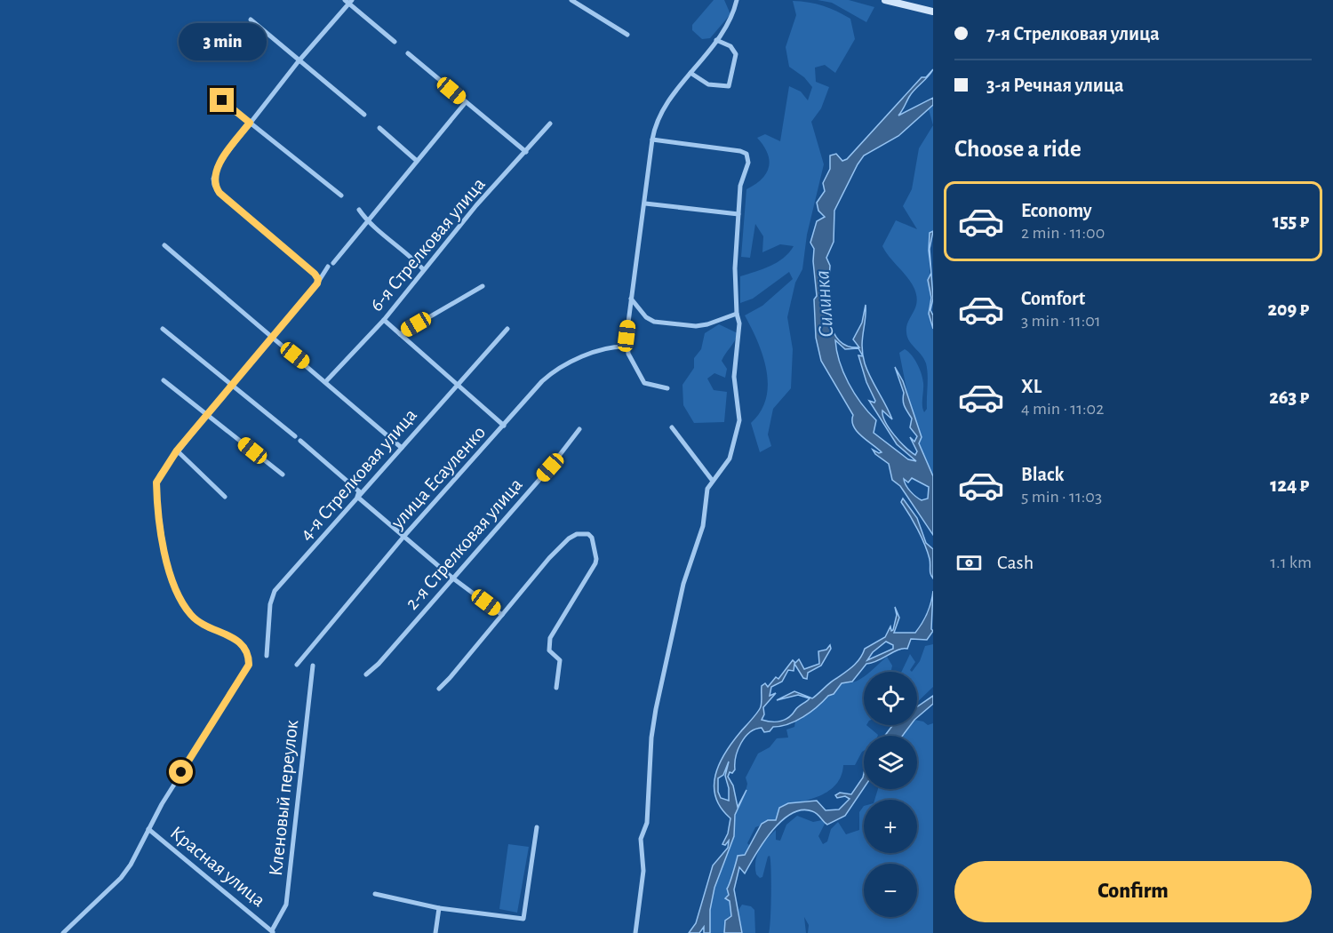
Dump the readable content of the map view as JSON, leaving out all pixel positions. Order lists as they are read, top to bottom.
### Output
{
  "streets": {
    "street": [
      "6-я Стрелковая улица",
      "4-я Стрелковая улица",
      "улица Есауленко",
      "2-я Стрелковая улица",
      "Кленовый переулок",
      "Красная улица"
    ]
  },
  "crossings": [
    ["Кленовый переулок", "Красная улица"]
  ],
  "water": ["Силинка"],
  "page": {
    "banner": ["7-я Стрелковая улица", "3-я Речная улица"],
    "bubble": "3 min",
    "heading": "Choose a ride",
    "list": [
      {
        "name": "Economy",
        "note": "2 min · 11:00",
        "value": "155 ₽"
      },
      {
        "name": "Comfort",
        "note": "3 min · 11:01",
        "value": "209 ₽"
      },
      {
        "name": "XL",
        "note": "4 min · 11:02",
        "value": "263 ₽"
      },
      {
        "name": "Black",
        "note": "5 min · 11:03",
        "value": "124 ₽"
      }
    ],
    "pay": ["Cash", "1.1 km"],
    "map_buttons": ["+", "−"],
    "buttons": "Confirm"
  }
}
